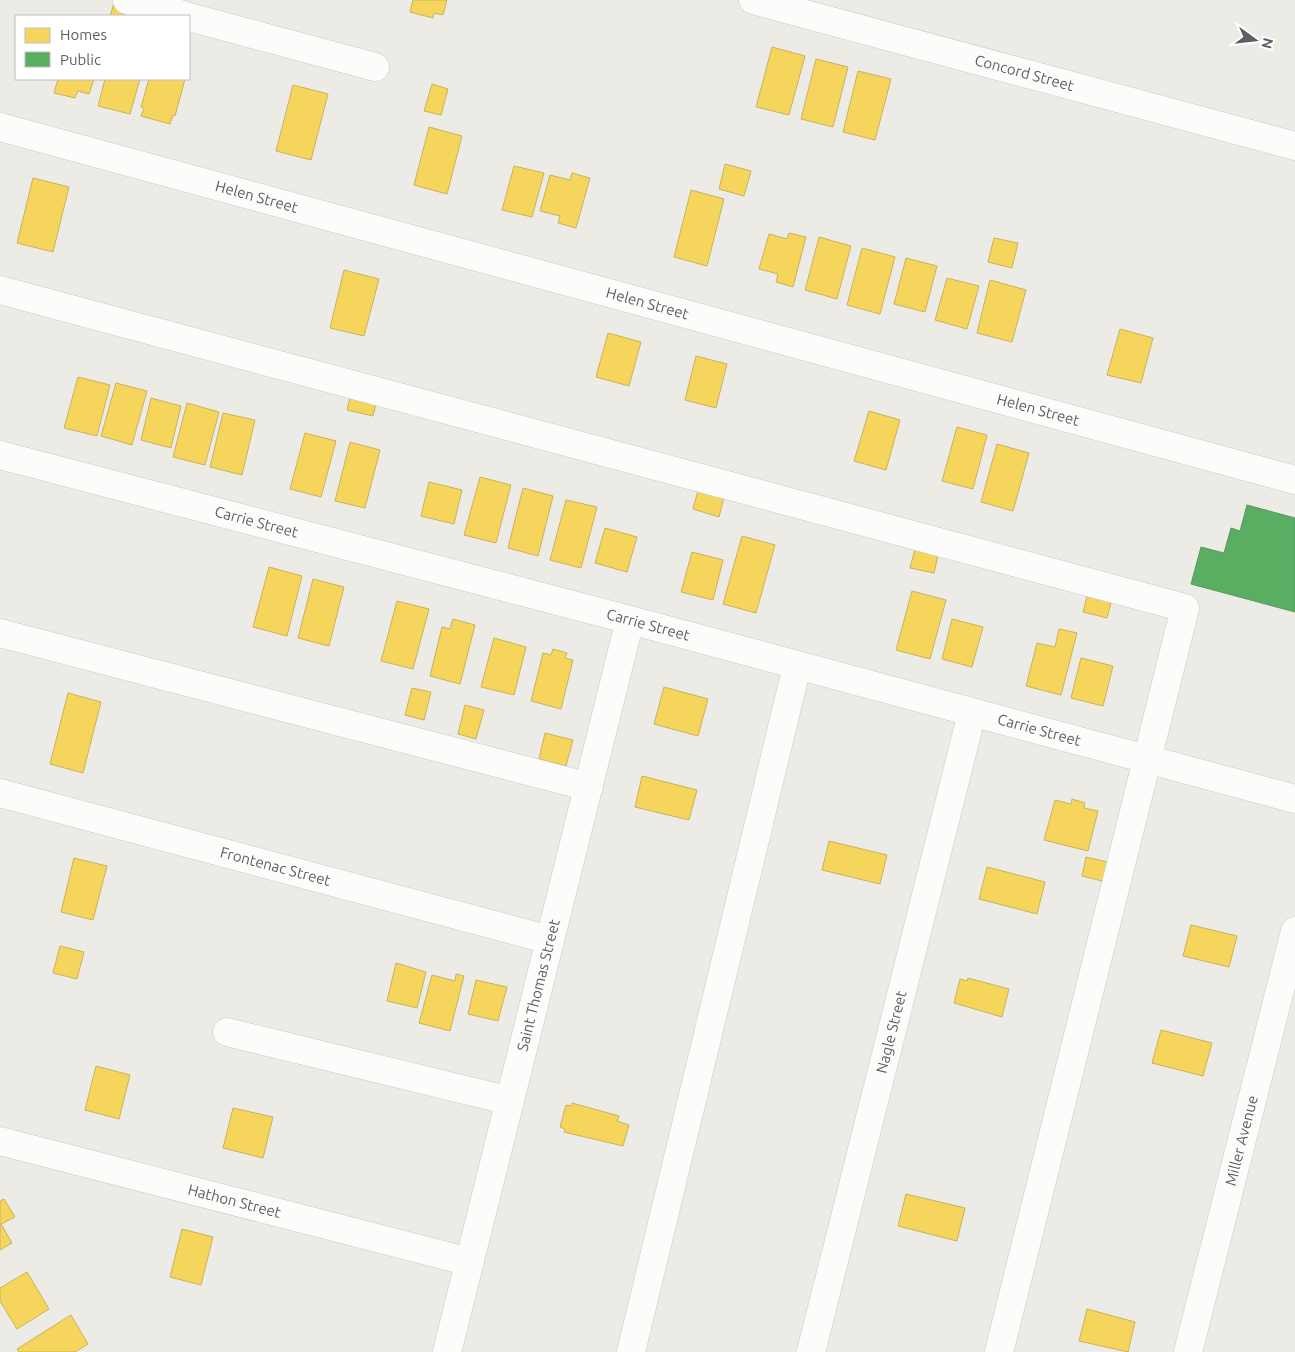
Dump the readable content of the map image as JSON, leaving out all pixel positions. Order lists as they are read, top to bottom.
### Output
{
  "streets": {
    "street": [
      "Concord Street",
      "Helen Street",
      "Carrie Street",
      "Frontenac Street",
      "Saint Thomas Street",
      "Nagle Street",
      "Miller Avenue",
      "Hathon Street"
    ]
  },
  "crossings": [
    ["Carrie Street", "Saint Thomas Street"],
    ["Carrie Street", "Nagle Street"],
    ["Frontenac Street", "Saint Thomas Street"],
    ["Saint Thomas Street", "Hathon Street"]
  ],
  "legend": ["Homes", "Public"],
  "north": "right"
}
